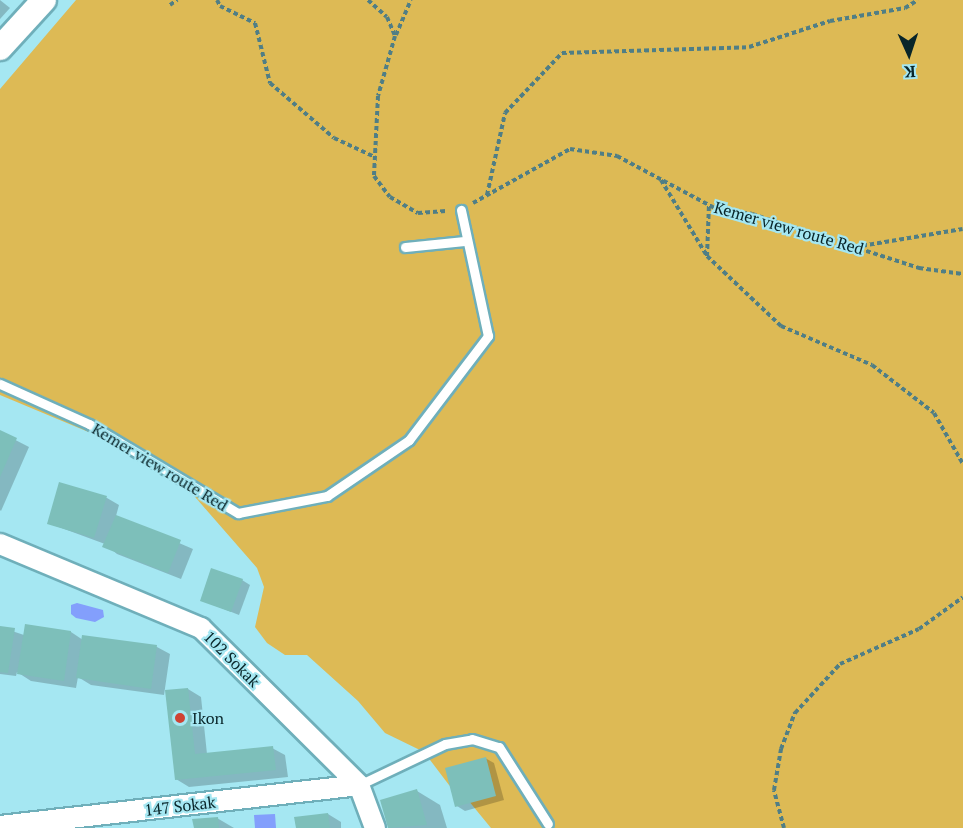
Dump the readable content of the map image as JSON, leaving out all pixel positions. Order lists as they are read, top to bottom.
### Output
{
  "streets": {
    "street": ["102 Sokak", "147 Sokak"],
    "lane": ["Kemer view route Red"]
  },
  "crossings": [
    ["102 Sokak", "147 Sokak"]
  ],
  "places": ["Ikon"],
  "north": "bottom"
}
